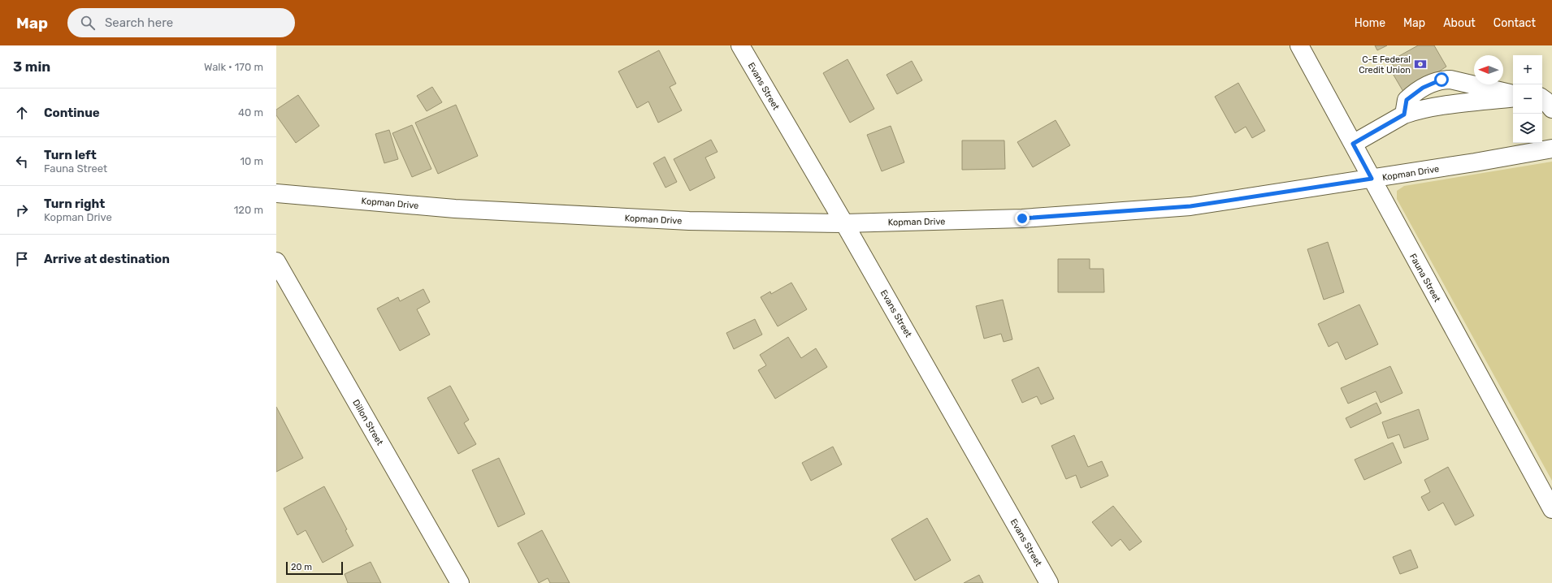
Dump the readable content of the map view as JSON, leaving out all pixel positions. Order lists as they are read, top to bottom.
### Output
{
  "streets": {
    "street": [
      "Evans Street",
      "Kopman Drive",
      "Fauna Street",
      "Dillon Street"
    ]
  },
  "crossings": [
    ["Evans Street", "Kopman Drive"],
    ["Kopman Drive", "Fauna Street"]
  ],
  "places": {
    "bank": ["C-E Federal Credit Union"]
  },
  "scale_bar": "20 m",
  "north": "left",
  "page": {
    "header": "Map",
    "search": "Search here",
    "nav": [
      "Home",
      "Map",
      "About",
      "Contact"
    ],
    "heading": ["3 min", "Walk · 170 m"],
    "map_buttons": ["+", "−"],
    "list": [
      ["Continue", "40 m"],
      ["Turn left", "Fauna Street", "10 m"],
      ["Turn right", "Kopman Drive", "120 m"],
      "Arrive at destination"
    ],
    "scale": "20 m"
  }
}
